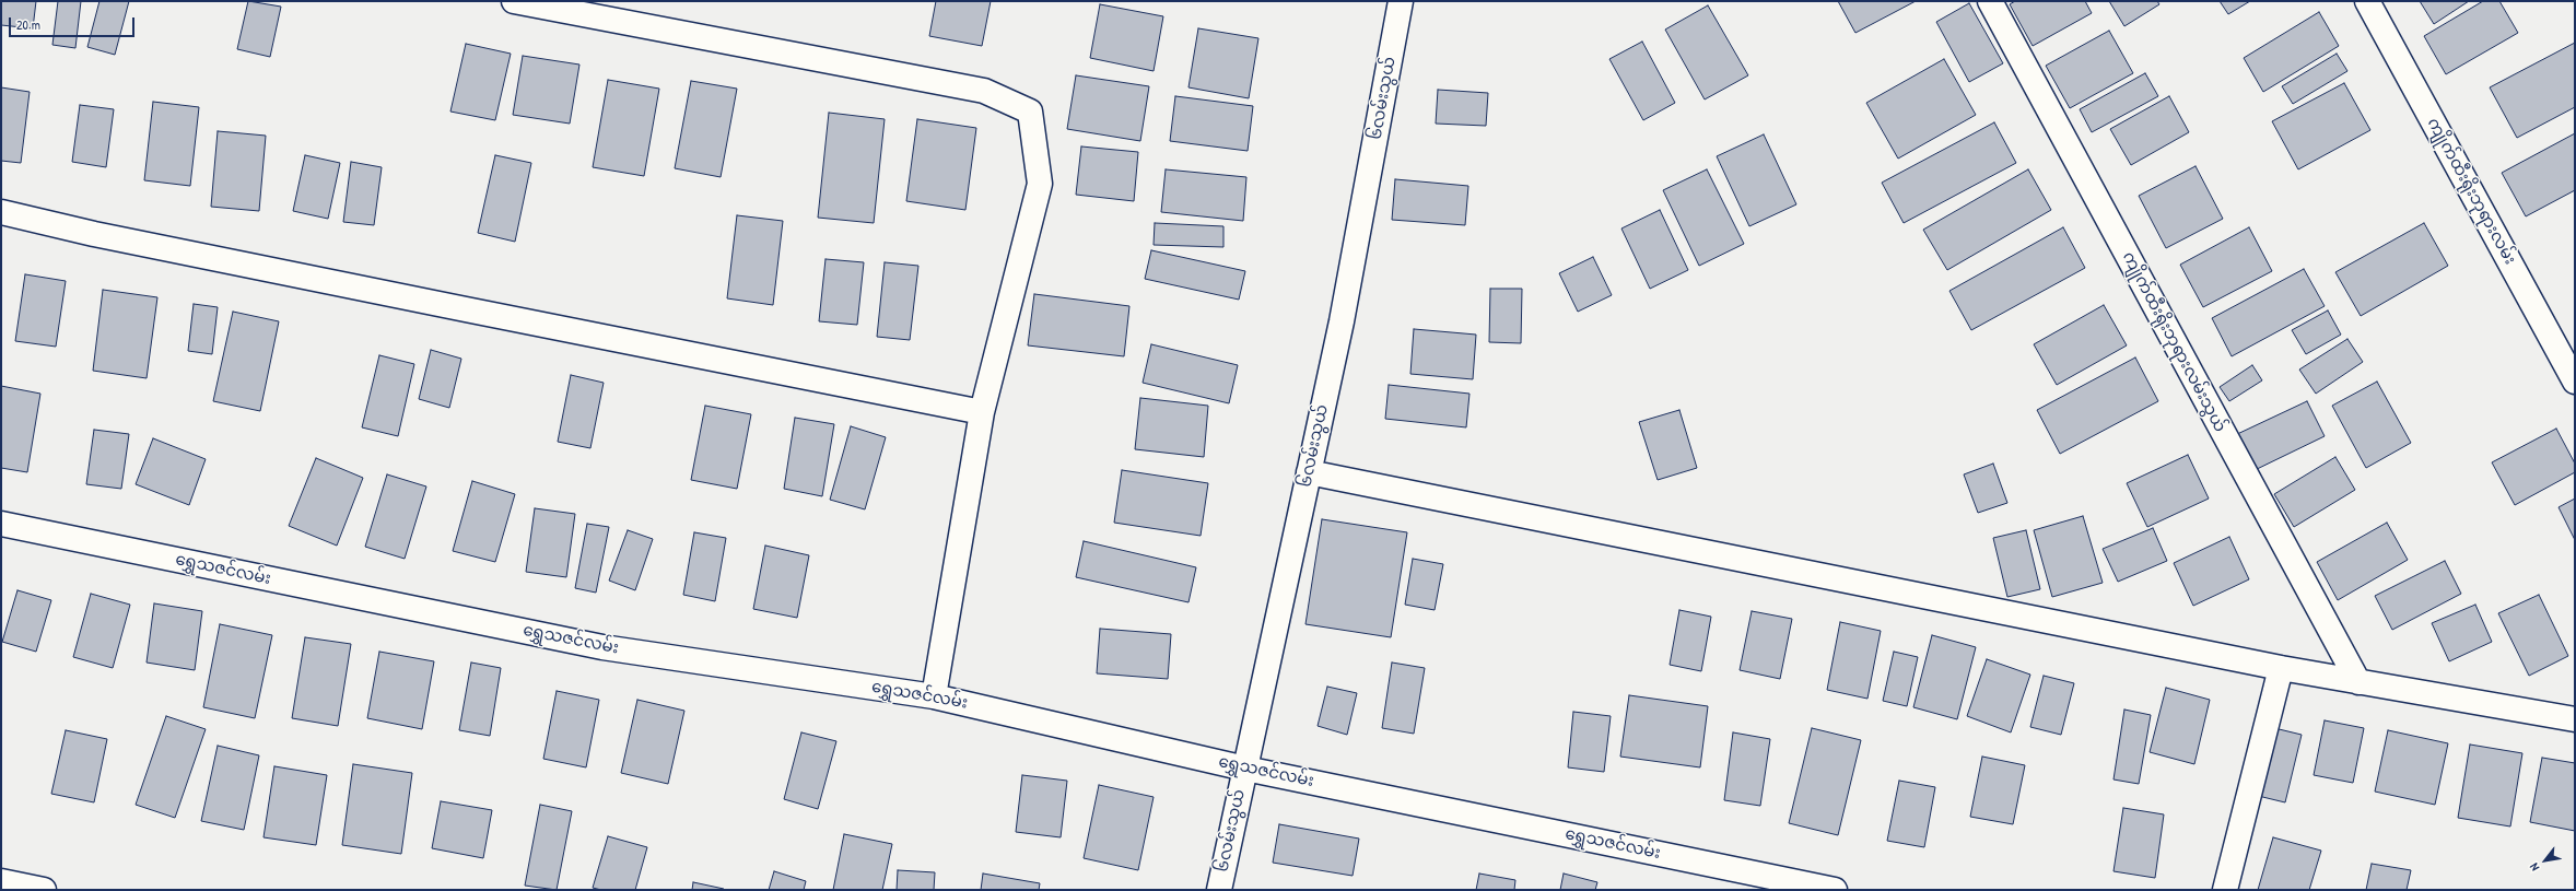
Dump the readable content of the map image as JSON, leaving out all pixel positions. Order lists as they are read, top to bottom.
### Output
{
  "streets": {
    "street": [
      "၆လမ်းသွယ်",
      "ကျိုက်ထီးရိုးဘုရားလမ်း",
      "ကျိုက်ထီးရိုးဘုရားလမ်းသွယ်",
      "ရွှေသဇင်လမ်း"
    ]
  },
  "crossings": [
    ["၆လမ်းသွယ်", "ရွှေသဇင်လမ်း"]
  ],
  "scale_bar": "20 m",
  "north": "bottom left"
}
